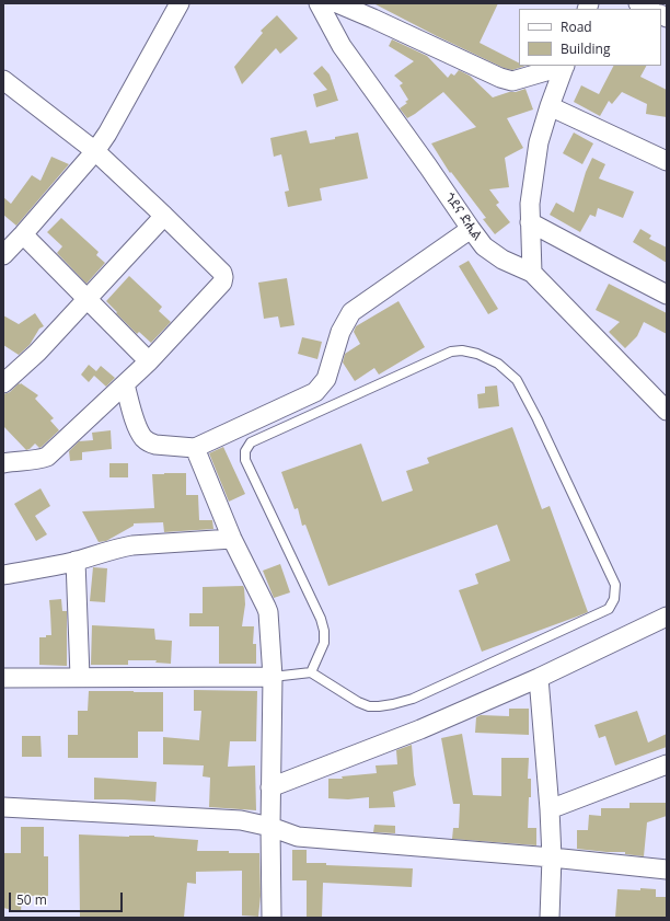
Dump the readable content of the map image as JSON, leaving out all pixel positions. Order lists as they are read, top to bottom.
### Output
{
  "streets": {
    "street": ["ጎደና ድሒል"]
  },
  "legend": ["Road", "Building"],
  "scale_bar": "50 m"
}
